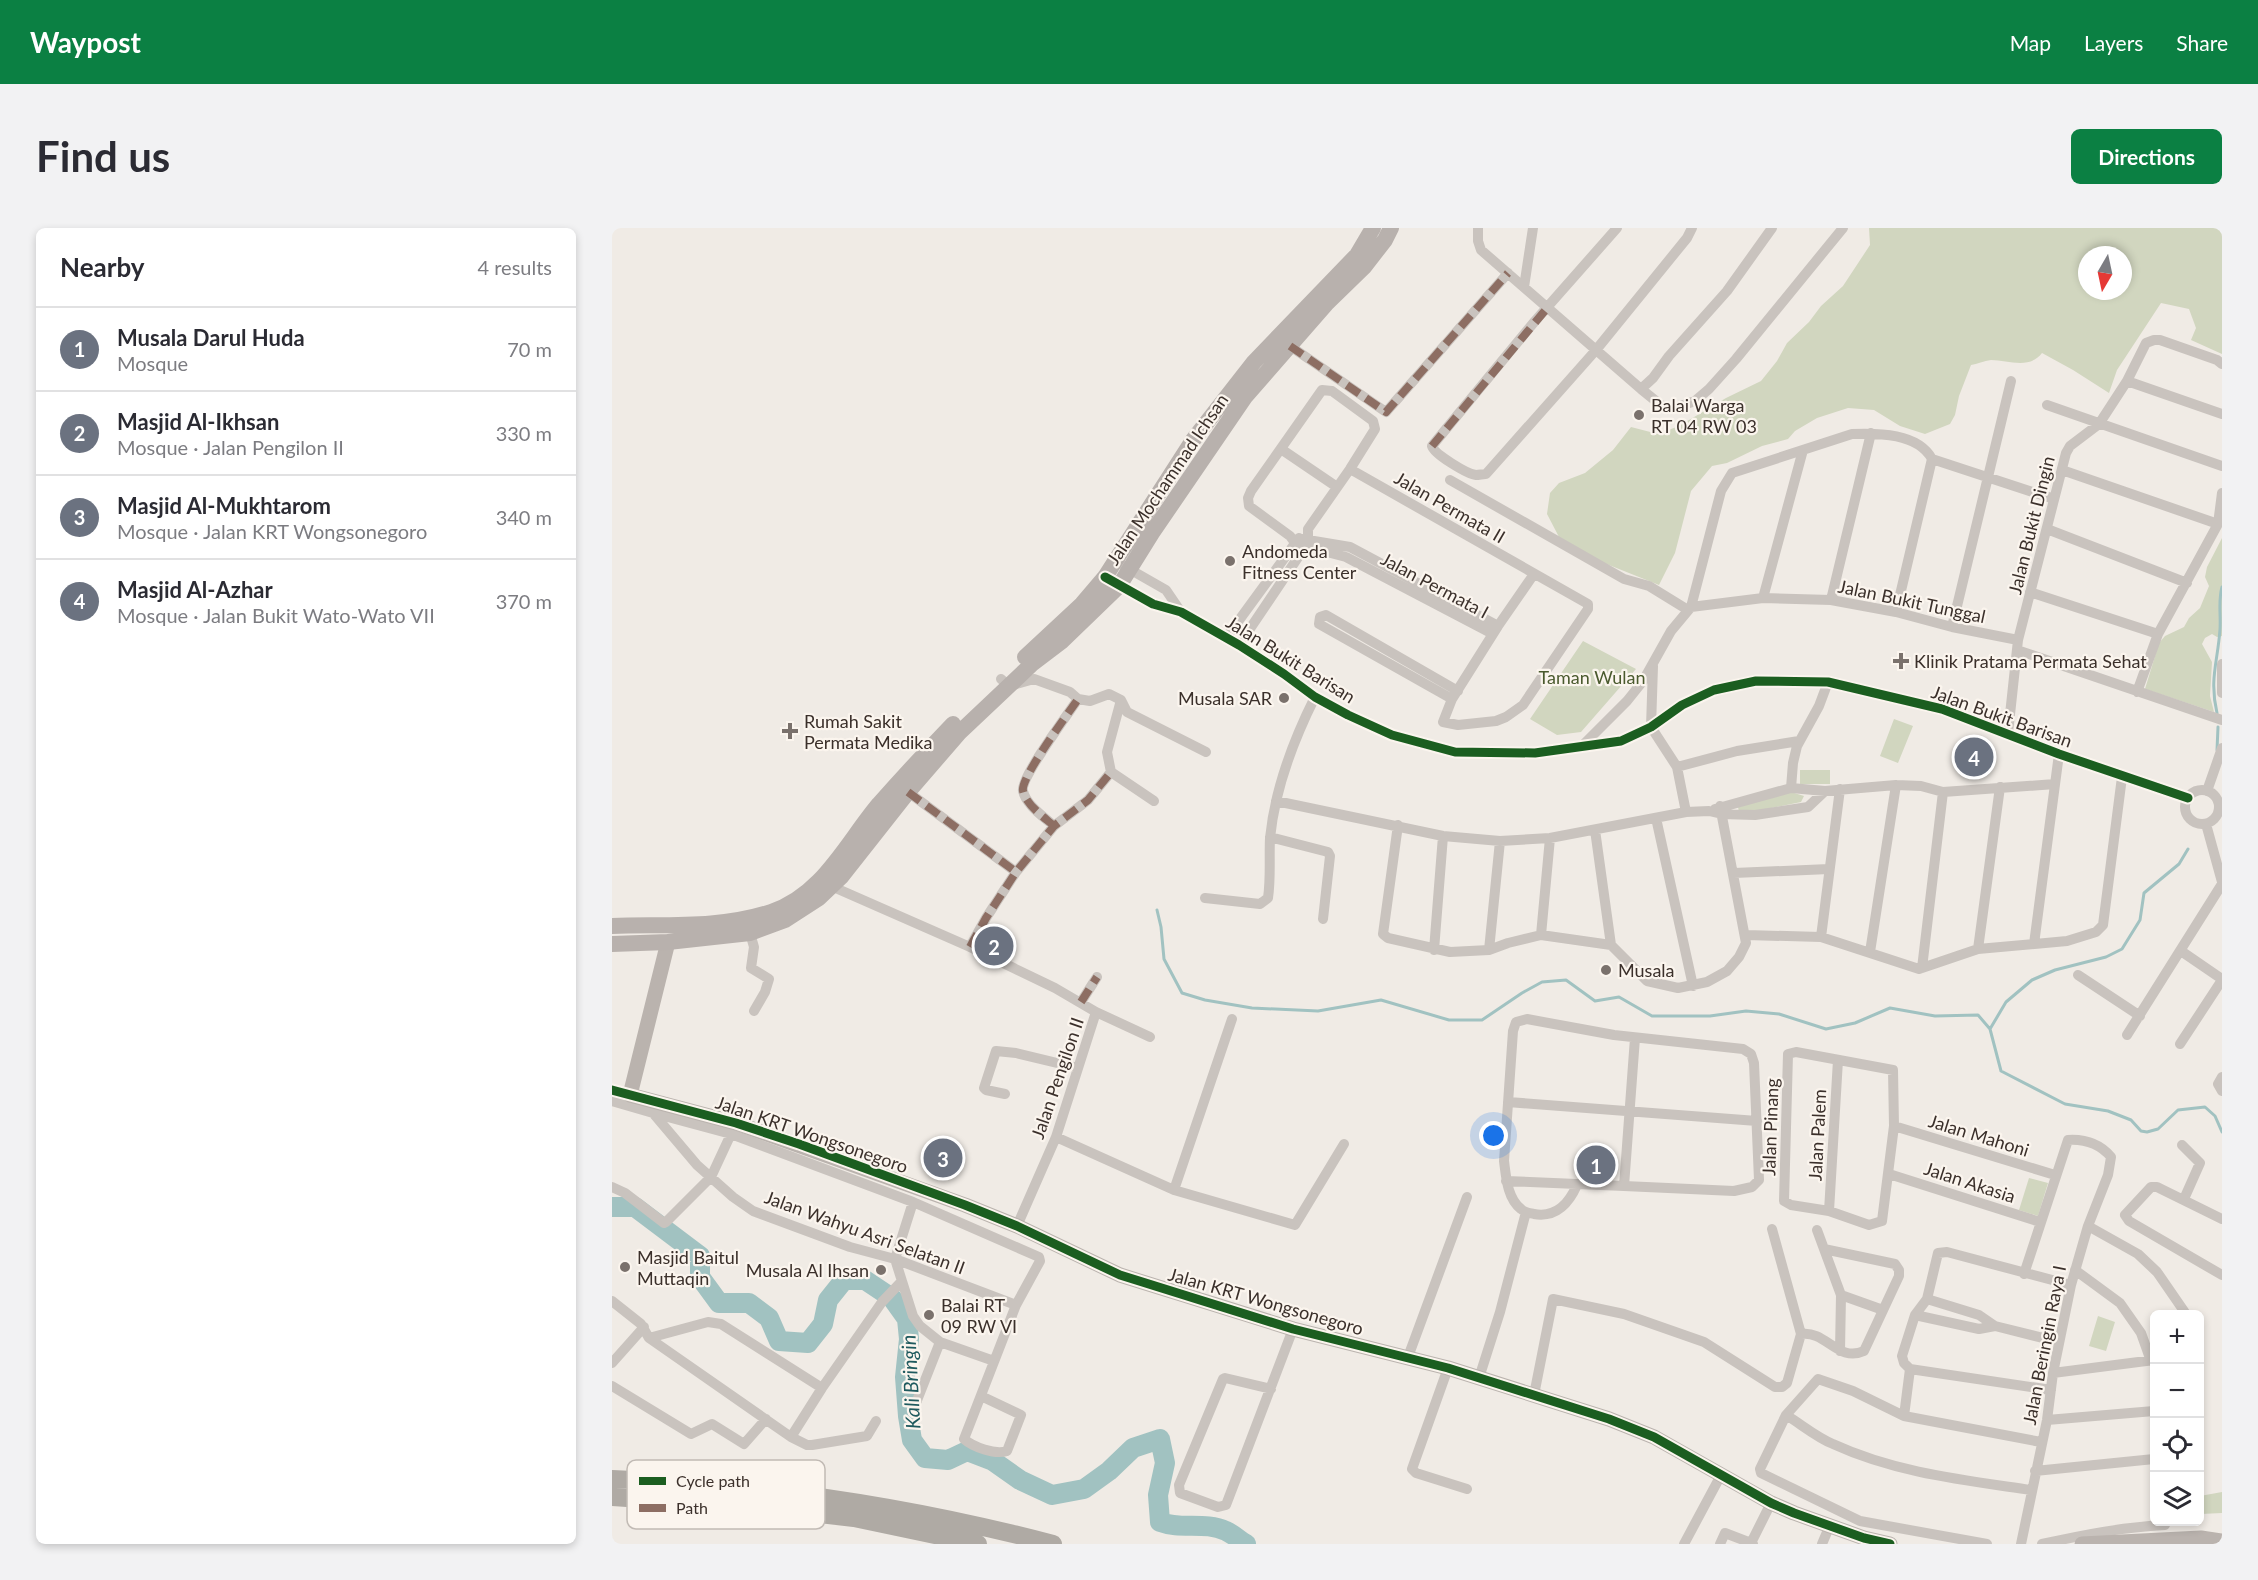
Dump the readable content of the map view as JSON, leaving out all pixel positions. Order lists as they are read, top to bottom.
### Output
{
  "streets": {
    "main road": ["Jalan Mochammad Ichsan"],
    "street": [
      "Jalan Permata II",
      "Jalan Bukit Dingin",
      "Jalan Permata I",
      "Jalan Bukit Tunggal",
      "Jalan Bukit Barisan",
      "Jalan Pengilon II",
      "Jalan Pinang",
      "Jalan KRT Wongsonegoro",
      "Jalan Palem",
      "Jalan Mahoni",
      "Jalan Akasia",
      "Jalan Wahyu Asri Selatan II",
      "Jalan Beringin Raya I"
    ]
  },
  "crossings": [
    ["Jalan Mochammad Ichsan", "Jalan Bukit Barisan"],
    ["Jalan Mochammad Ichsan", "Jalan Pengilon II"],
    ["Jalan Bukit Dingin", "Jalan Bukit Tunggal"],
    ["Jalan Bukit Dingin", "Jalan Bukit Barisan"],
    ["Jalan Pengilon II", "Jalan KRT Wongsonegoro"],
    ["Jalan Pinang", "Jalan Palem"],
    ["Jalan Mahoni", "Jalan Beringin Raya I"]
  ],
  "water": ["Kali Bringin"],
  "parks": ["Taman Wulan"],
  "places": {
    "other": [
      "Balai Warga RT 04 RW 03",
      "Andomeda Fitness Center",
      "Musala SAR",
      "Musala",
      "Masjid Baitul Muttaqin",
      "Musala Al Ihsan",
      "Balai RT 09 RW VI"
    ],
    "health": ["Klinik Pratama Permata Sehat", "Rumah Sakit Permata Medika"]
  },
  "legend": ["Cycle path", "Path"],
  "north": "bottom",
  "page": {
    "header": "Waypost",
    "nav": ["Map", "Layers", "Share"],
    "buttons": "Directions",
    "title": "Find us",
    "heading": ["Nearby", "4 results"],
    "list": [
      {
        "mark": "1",
        "name": "Musala Darul Huda",
        "note": "Mosque",
        "value": "70 m"
      },
      {
        "mark": "2",
        "name": "Masjid Al-Ikhsan",
        "note": "Mosque · Jalan Pengilon II",
        "value": "330 m"
      },
      {
        "mark": "3",
        "name": "Masjid Al-Mukhtarom",
        "note": "Mosque · Jalan KRT Wongsonegoro",
        "value": "340 m"
      },
      {
        "mark": "4",
        "name": "Masjid Al-Azhar",
        "note": "Mosque · Jalan Bukit Wato-Wato VII",
        "value": "370 m"
      }
    ],
    "pins": [
      "4",
      "2",
      "3",
      "1"
    ],
    "map_buttons": ["+", "−"]
  }
}
